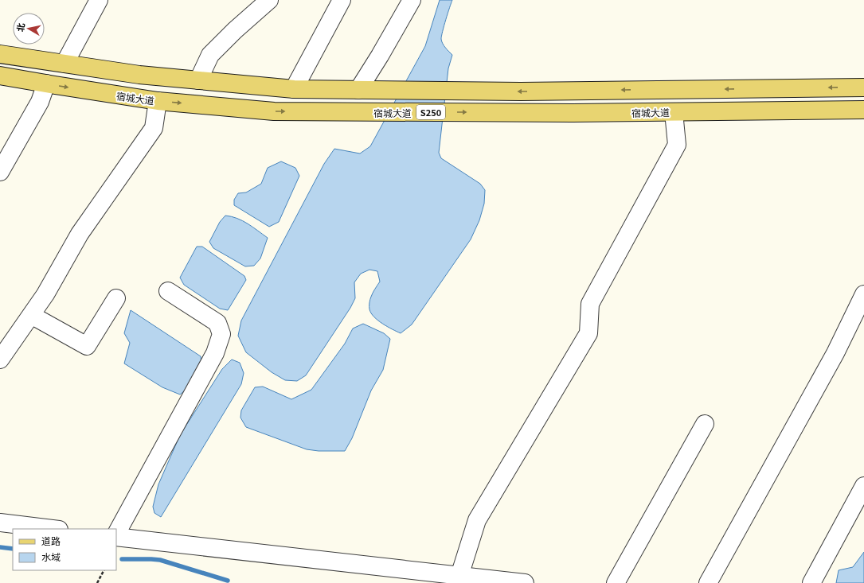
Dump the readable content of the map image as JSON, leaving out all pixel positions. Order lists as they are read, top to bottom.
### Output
{
  "streets": {
    "main road": ["宿城大道", "S250"]
  },
  "legend": ["道路", "水域"],
  "north": "left"
}
